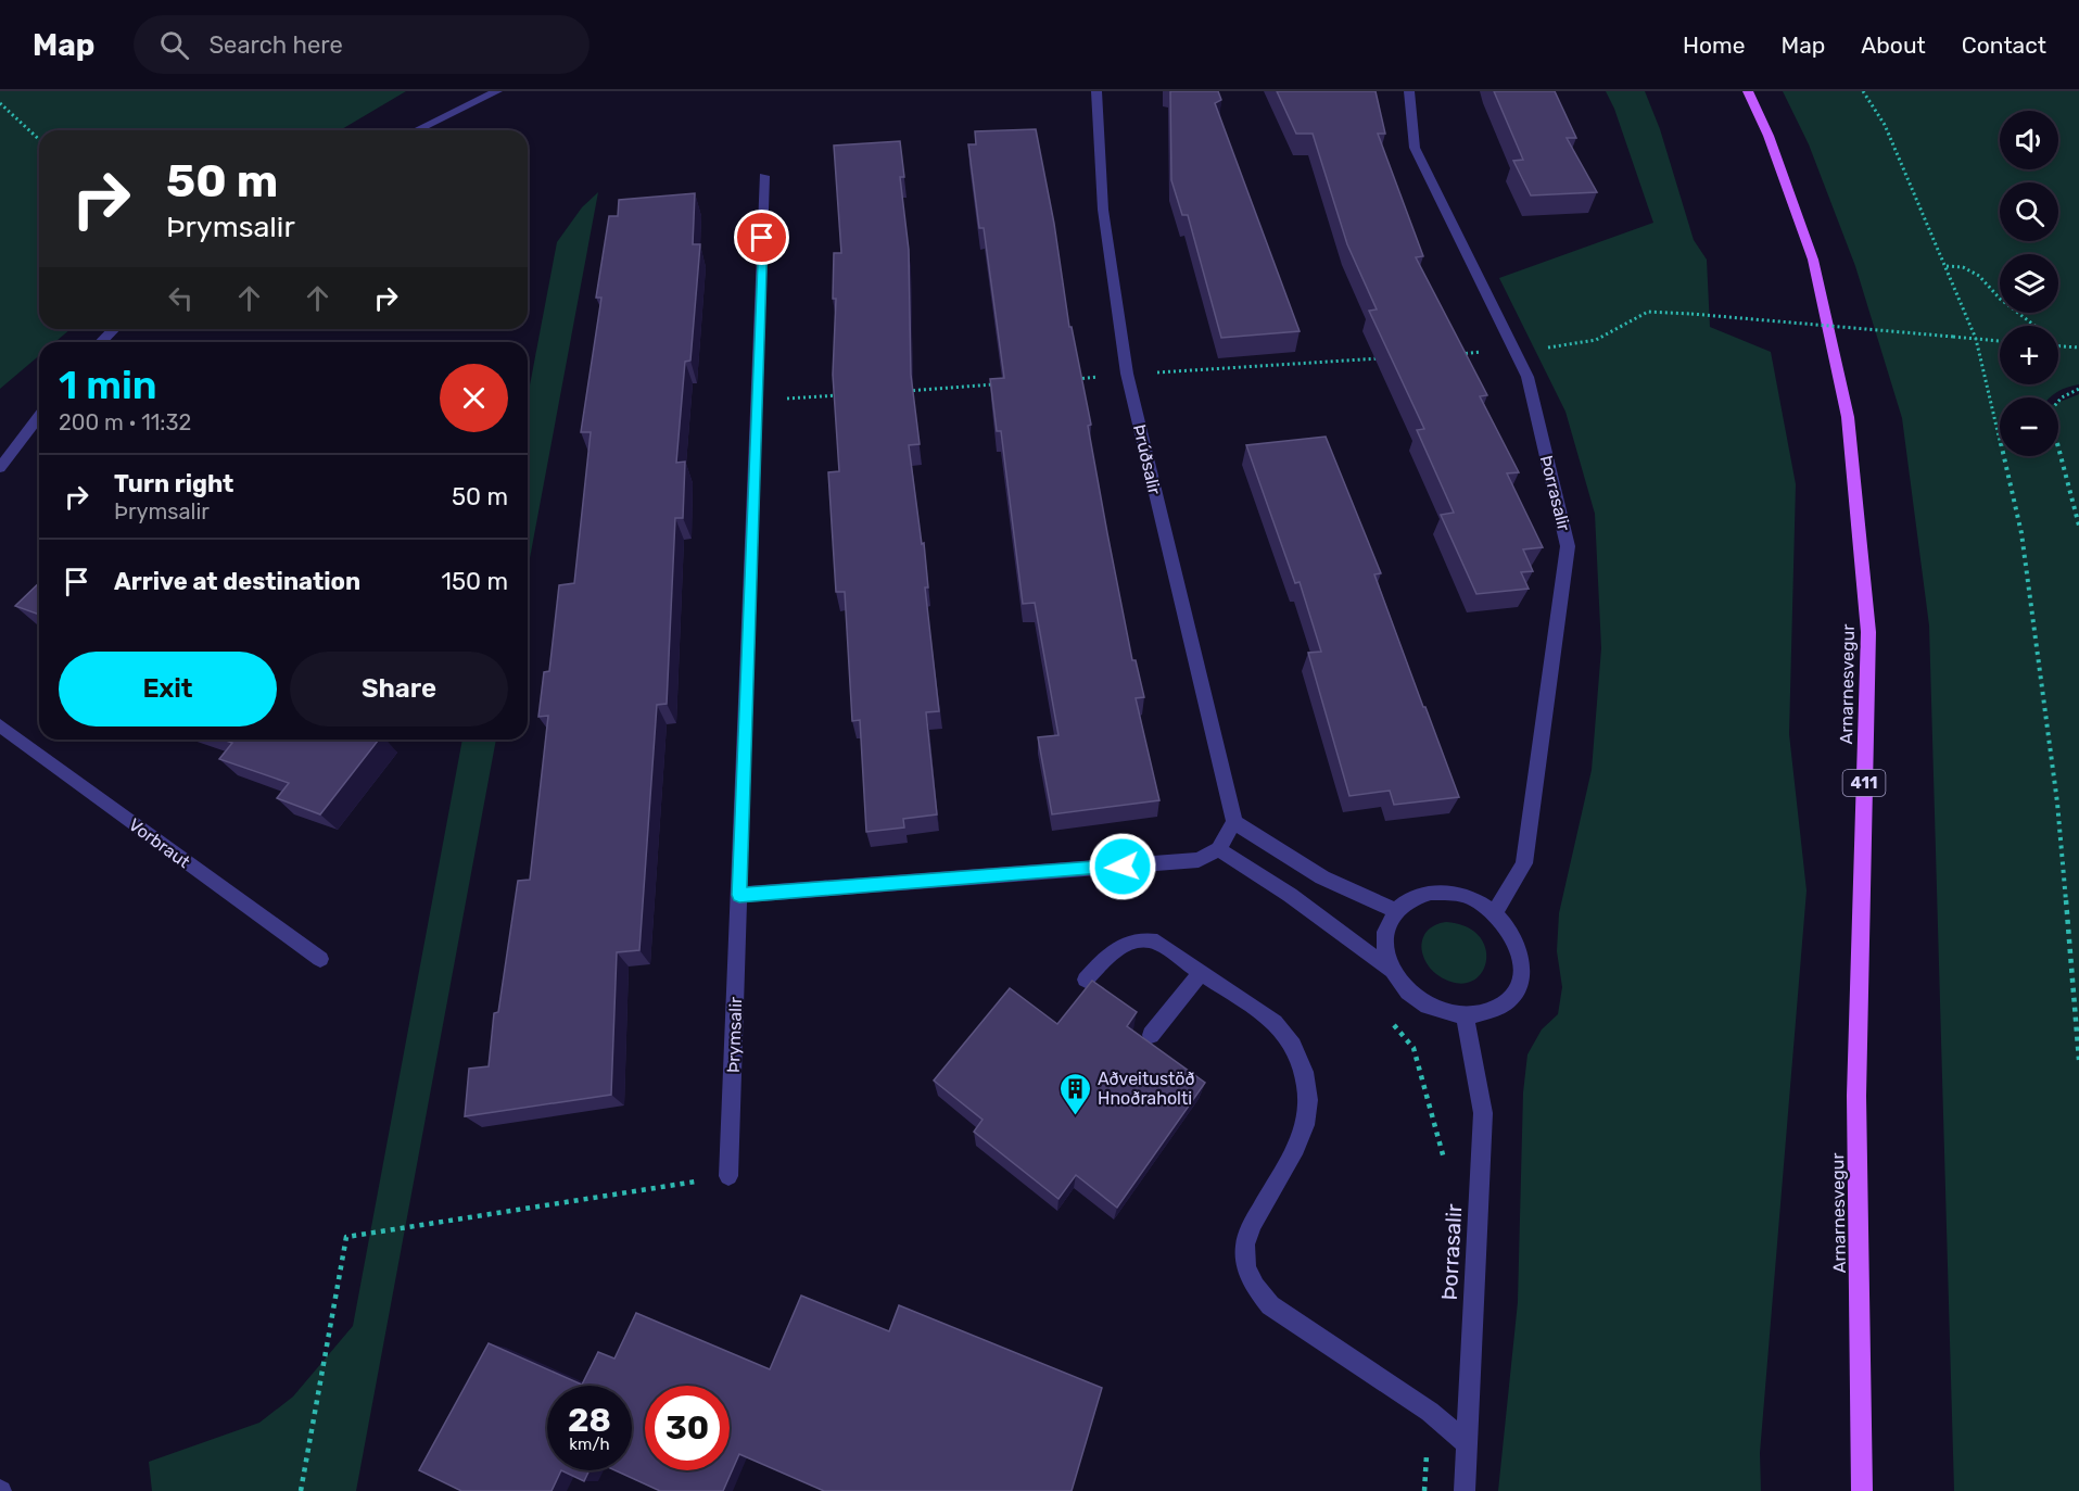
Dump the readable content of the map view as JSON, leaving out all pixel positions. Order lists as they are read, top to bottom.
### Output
{
  "streets": {
    "main road": ["Arnarnesvegur", "411"],
    "street": [
      "Þrúðsalir",
      "Þorrasalir",
      "Vorbraut",
      "Þrymsalir"
    ]
  },
  "places": {
    "building": ["Aðveitustöð Hnoðraholti"]
  },
  "page": {
    "header": "Map",
    "search": "Search here",
    "nav": [
      "Home",
      "Map",
      "About",
      "Contact"
    ],
    "map_buttons": ["+", "−"],
    "turn": ["50 m", "Þrymsalir"],
    "heading": ["1 min", "200 m · 11:32"],
    "list": [
      {
        "name": "Turn right",
        "note": "Þrymsalir",
        "value": "50 m"
      },
      {
        "name": "Arrive at destination",
        "value": "150 m"
      }
    ],
    "buttons": ["Exit", "Share"],
    "speed": "28 km/h",
    "limit": "30"
  }
}
